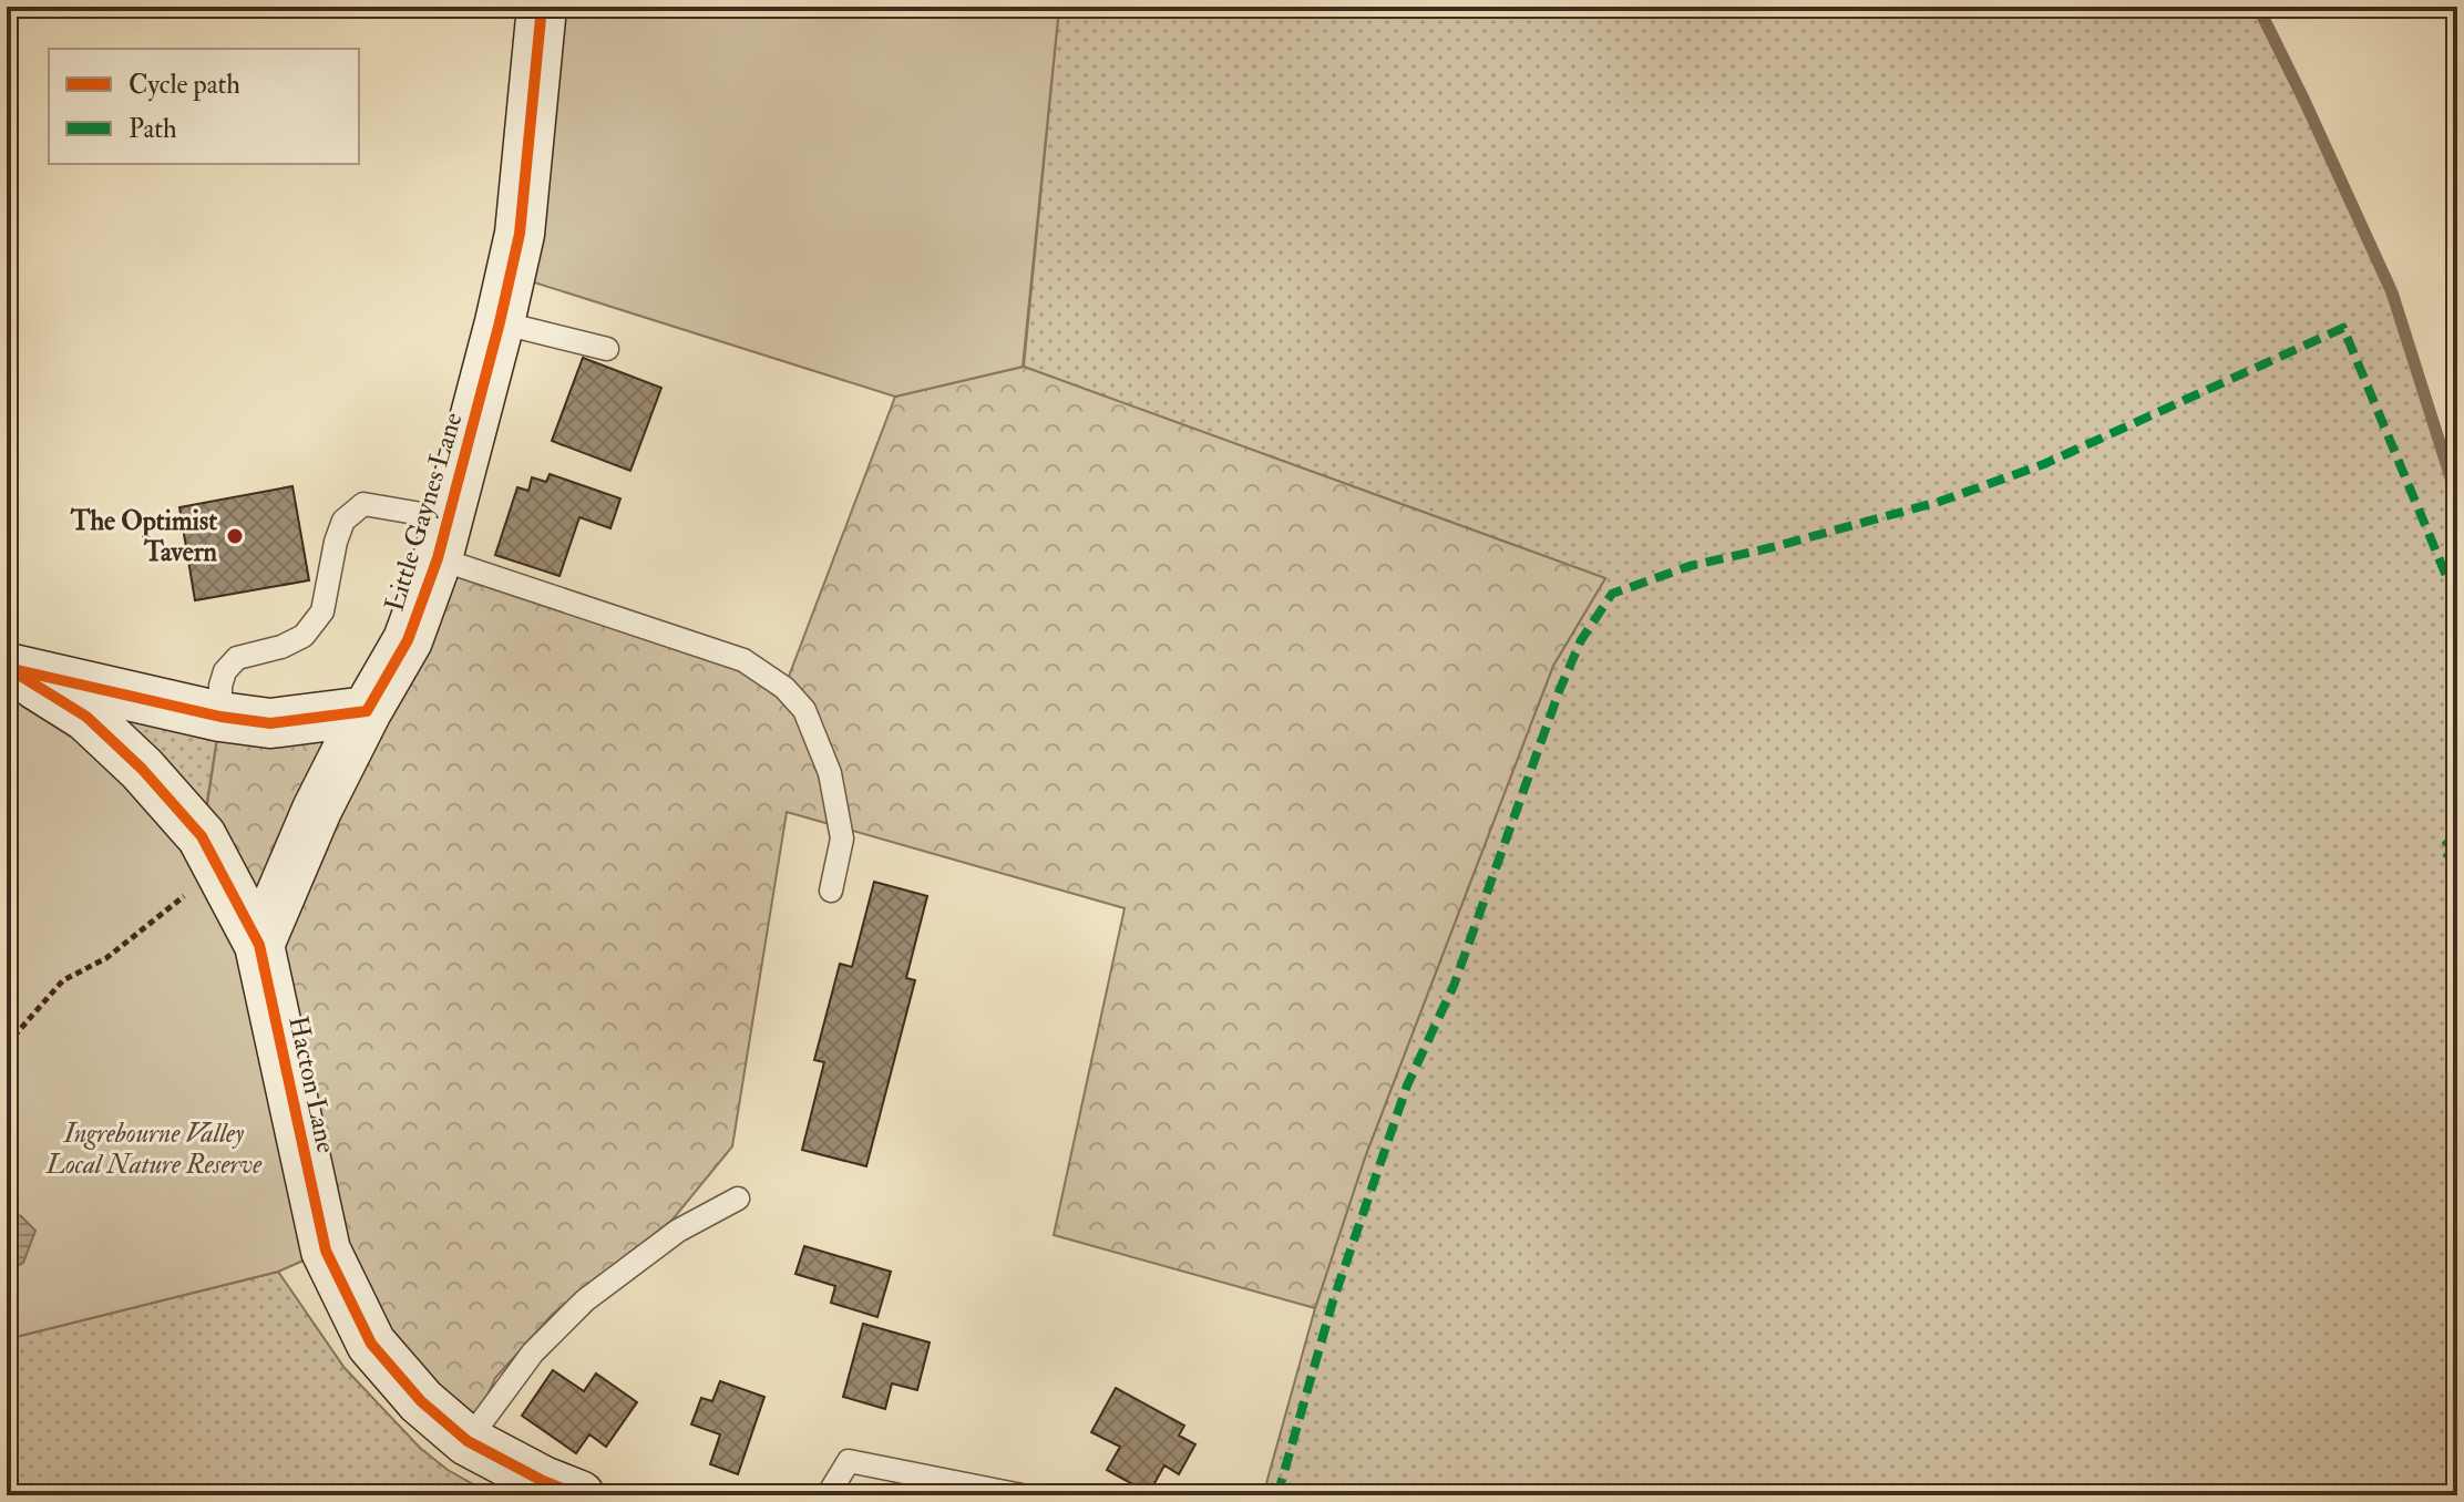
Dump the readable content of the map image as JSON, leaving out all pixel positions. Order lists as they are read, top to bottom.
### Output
{
  "streets": {
    "street": ["Little Gaynes Lane", "Hacton Lane"]
  },
  "crossings": [
    ["Little Gaynes Lane", "Hacton Lane"]
  ],
  "parks": ["Ingrebourne Valley Local Nature Reserve"],
  "places": ["The Optimist Tavern"],
  "legend": ["Cycle path", "Path"]
}
